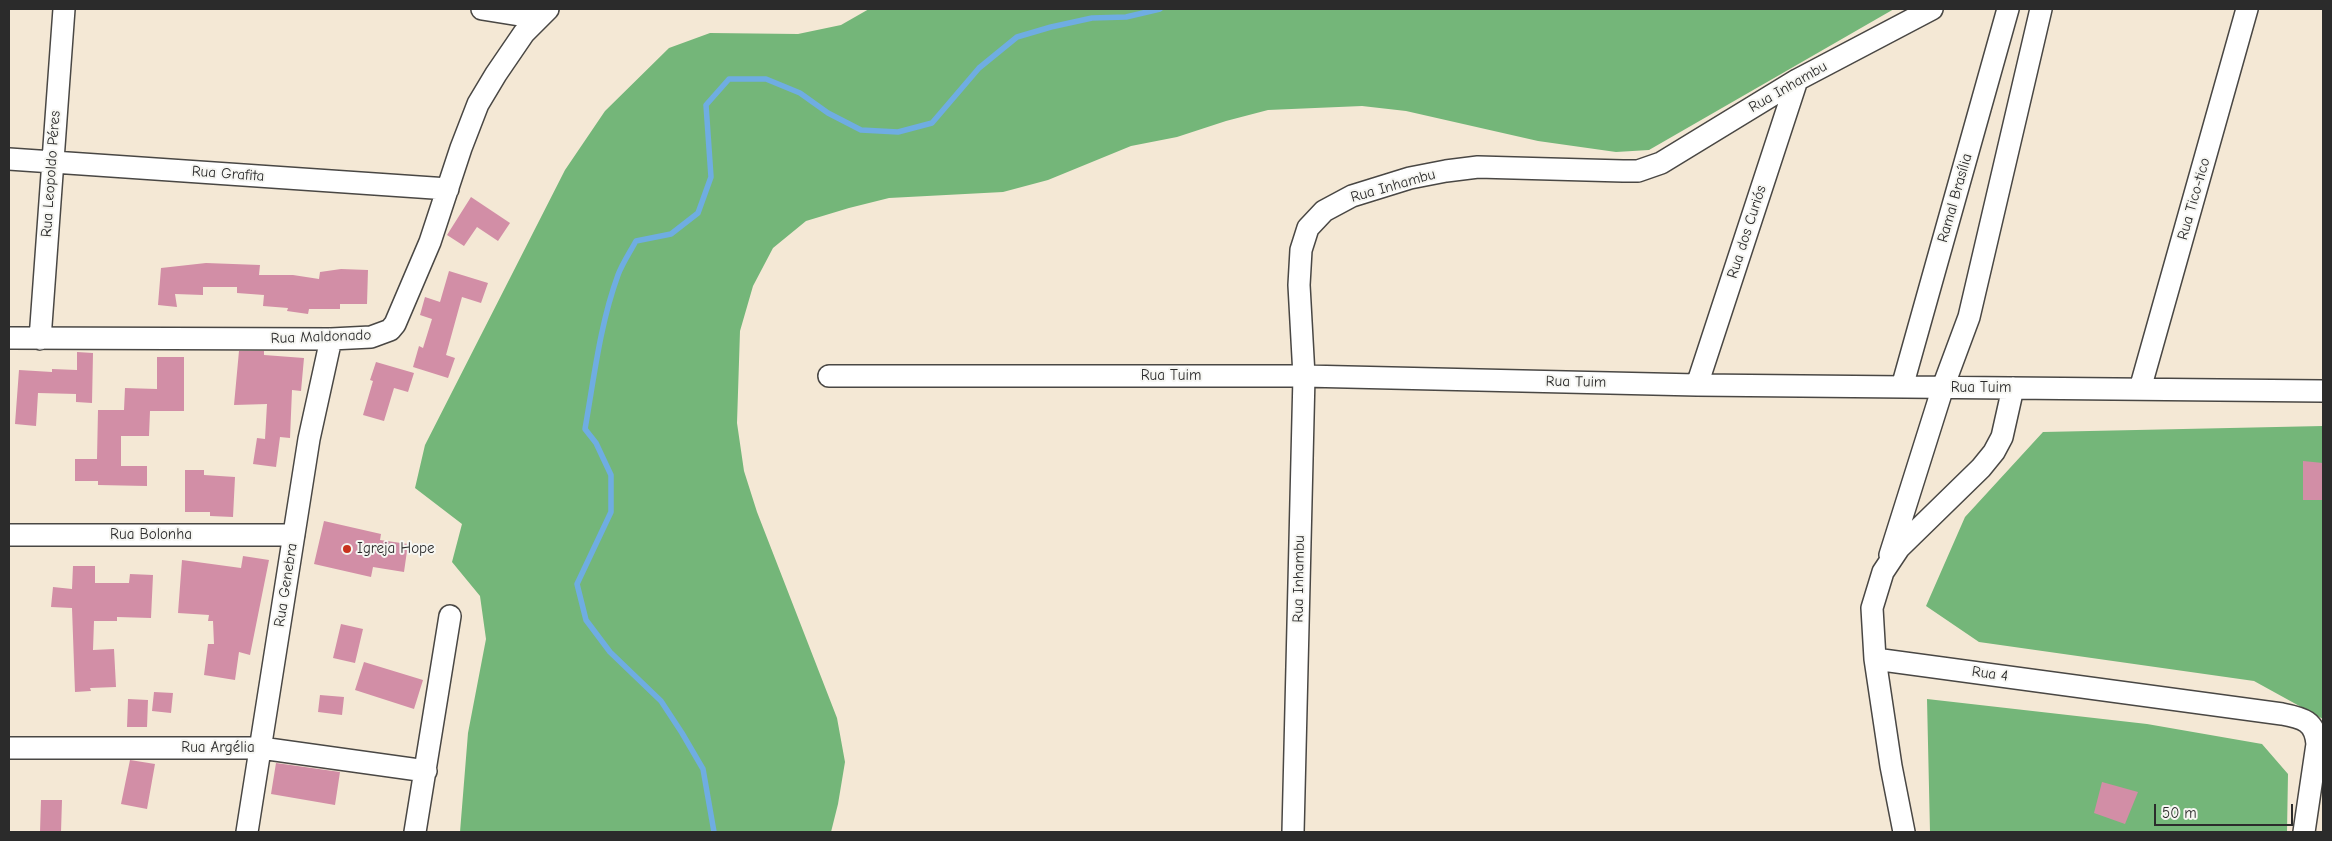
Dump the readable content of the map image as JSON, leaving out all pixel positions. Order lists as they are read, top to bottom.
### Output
{
  "streets": {
    "street": [
      "Rua Inhambu",
      "Rua Leopoldo Péres",
      "Rua Grafita",
      "Ramal Brasília",
      "Rua Tico-tico",
      "Rua dos Curiós",
      "Rua Maldonado",
      "Rua Tuim",
      "Rua Bolonha",
      "Rua Genebra",
      "Rua 4",
      "Rua Argélia"
    ]
  },
  "crossings": [
    ["Rua Inhambu", "Rua dos Curiós"],
    ["Rua Inhambu", "Rua Tuim"],
    ["Rua Leopoldo Péres", "Rua Grafita"],
    ["Rua Leopoldo Péres", "Rua Maldonado"],
    ["Rua Grafita", "Rua Maldonado"],
    ["Ramal Brasília", "Rua Tuim"],
    ["Rua Tico-tico", "Rua Tuim"],
    ["Rua dos Curiós", "Rua Tuim"],
    ["Rua Maldonado", "Rua Genebra"],
    ["Rua Bolonha", "Rua Genebra"],
    ["Rua Genebra", "Rua Argélia"]
  ],
  "places": ["Igreja Hope"],
  "scale_bar": "50 m"
}
